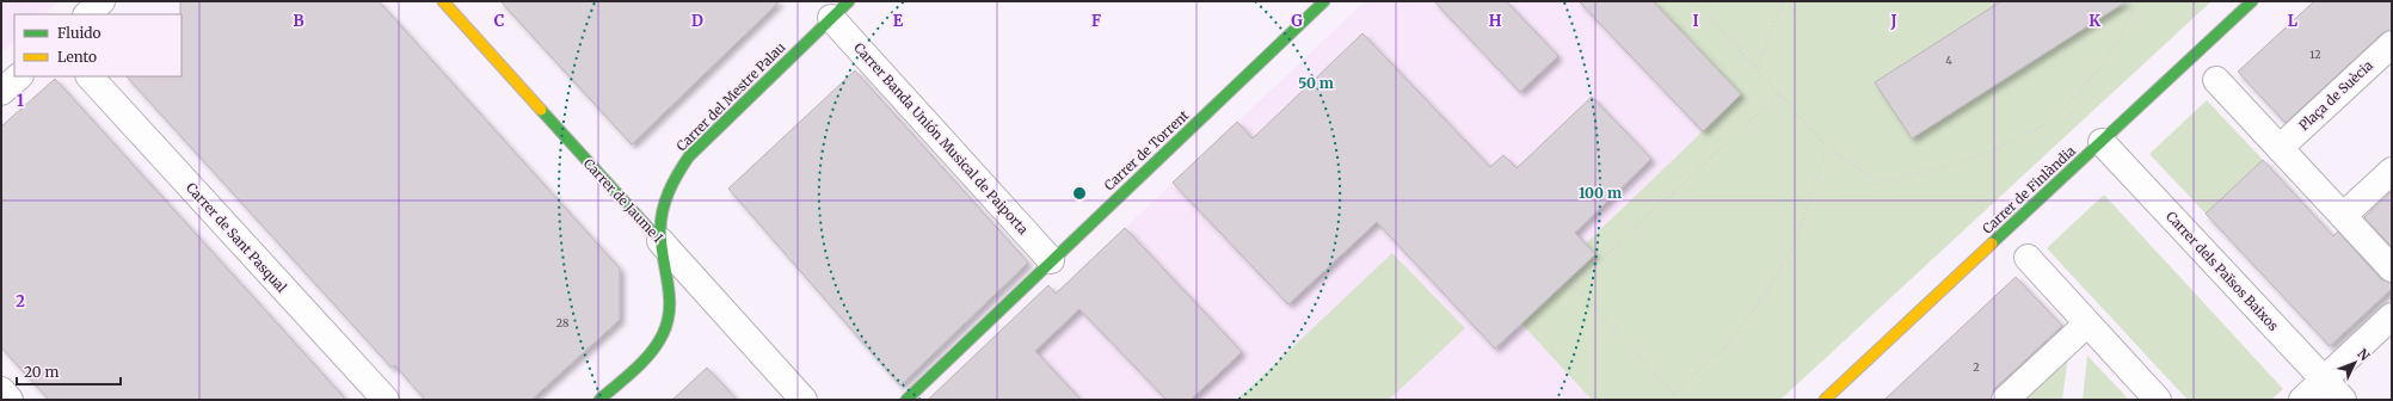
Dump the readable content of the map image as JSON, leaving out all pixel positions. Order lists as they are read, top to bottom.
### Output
{
  "streets": {
    "street": [
      "Plaça de Suècia",
      "Carrer del Mestre Palau",
      "Carrer Banda Unión Musical de Paiporta",
      "Carrer de Torrent",
      "Carrer de Finlàndia",
      "Carrer de Jaume I",
      "Carrer de Sant Pasqual",
      "Carrer dels Països Baixos"
    ]
  },
  "crossings": [
    ["Carrer del Mestre Palau", "Carrer Banda Unión Musical de Paiporta"],
    ["Carrer del Mestre Palau", "Carrer de Jaume I"],
    ["Carrer Banda Unión Musical de Paiporta", "Carrer de Torrent"],
    ["Carrer de Finlàndia", "Carrer dels Països Baixos"]
  ],
  "house_numbers": [
    "12",
    "4",
    "28",
    "2"
  ],
  "legend": ["Fluido", "Lento"],
  "scale_bar": "20 m",
  "north": "top right",
  "grid": {
    "columns": [
      "B",
      "C",
      "D",
      "E",
      "F",
      "G",
      "H",
      "I",
      "J",
      "K",
      "L"
    ],
    "rows": ["1", "2"]
  },
  "rings": ["50 m", "100 m"]
}
